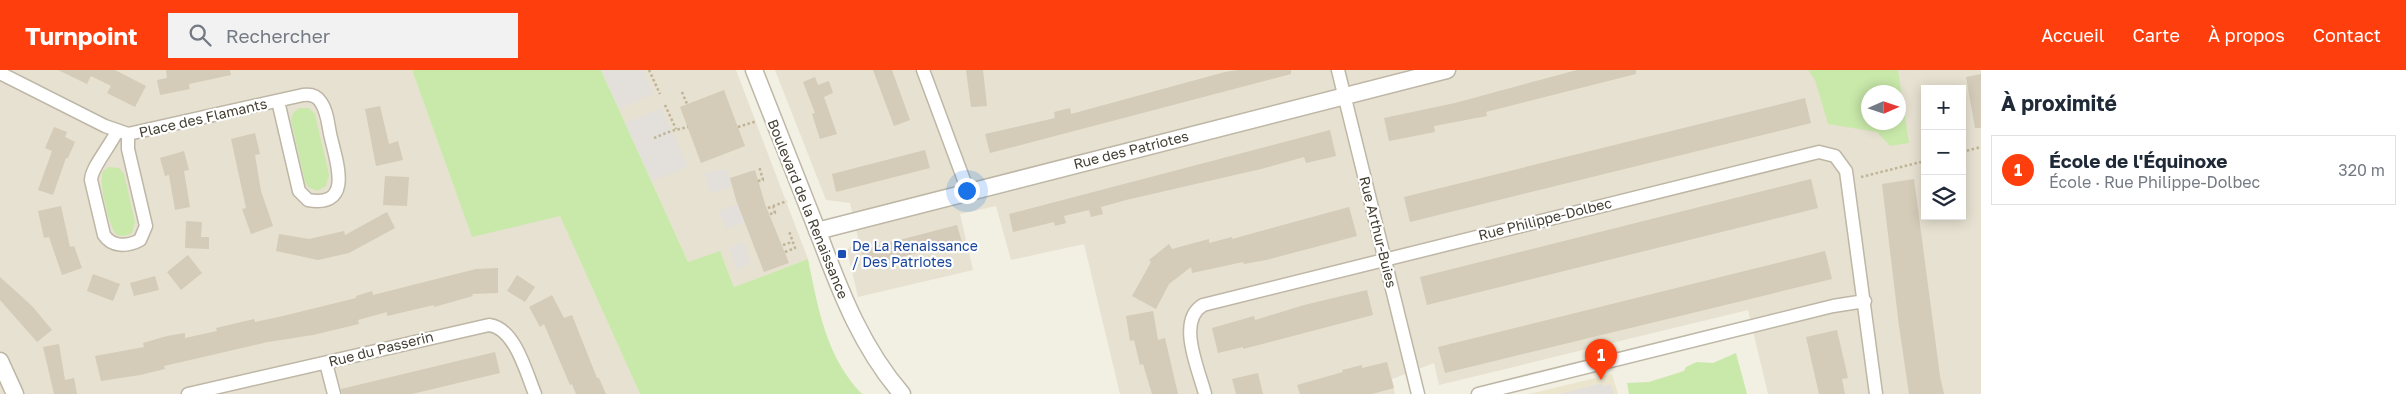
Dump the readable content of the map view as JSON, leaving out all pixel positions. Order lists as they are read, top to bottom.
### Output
{
  "streets": {
    "street": [
      "Place des Flamants",
      "Rue des Patriotes",
      "Boulevard de la Renaissance",
      "Rue Philippe-Dolbec",
      "Rue Arthur-Buies",
      "Rue du Passerin"
    ]
  },
  "crossings": [
    ["Rue des Patriotes", "Boulevard de la Renaissance"],
    ["Rue des Patriotes", "Rue Arthur-Buies"],
    ["Rue Philippe-Dolbec", "Rue Arthur-Buies"]
  ],
  "places": {
    "transit": ["De La Renaissance / Des Patriotes"]
  },
  "north": "right",
  "page": {
    "header": "Turnpoint",
    "search": "Rechercher",
    "nav": [
      "Accueil",
      "Carte",
      "À propos",
      "Contact"
    ],
    "heading": "À proximité",
    "map_buttons": ["+", "−"],
    "list": [
      {
        "mark": "1",
        "name": "École de l'Équinoxe",
        "note": "École · Rue Philippe-Dolbec",
        "value": "320 m"
      }
    ],
    "pins": "1"
  }
}
